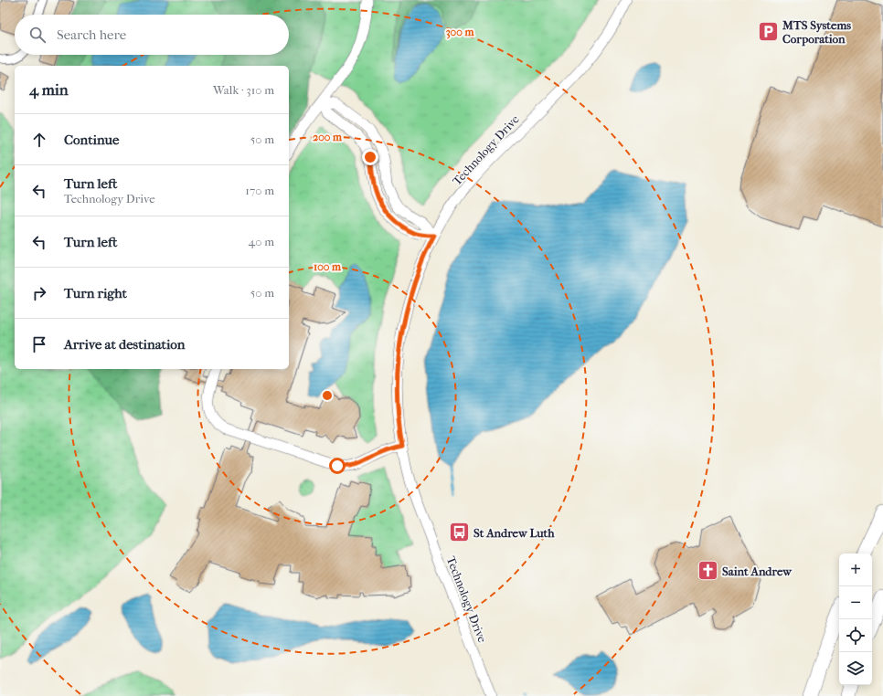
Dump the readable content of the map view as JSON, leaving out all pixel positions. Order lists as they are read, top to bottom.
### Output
{
  "streets": {
    "street": ["Technology Drive"]
  },
  "places": {
    "parking": ["MTS Systems Corporation"],
    "bus stop": ["St Andrew Luth"],
    "church": ["Saint Andrew"]
  },
  "page": {
    "search": "Search here",
    "heading": ["4 min", "Walk · 310 m"],
    "list": [
      ["Continue", "50 m"],
      ["Turn left", "Technology Drive", "170 m"],
      ["Turn left", "40 m"],
      ["Turn right", "50 m"],
      "Arrive at destination"
    ],
    "map_buttons": ["+", "−"]
  },
  "rings": ["300 m", "200 m", "100 m"]
}
